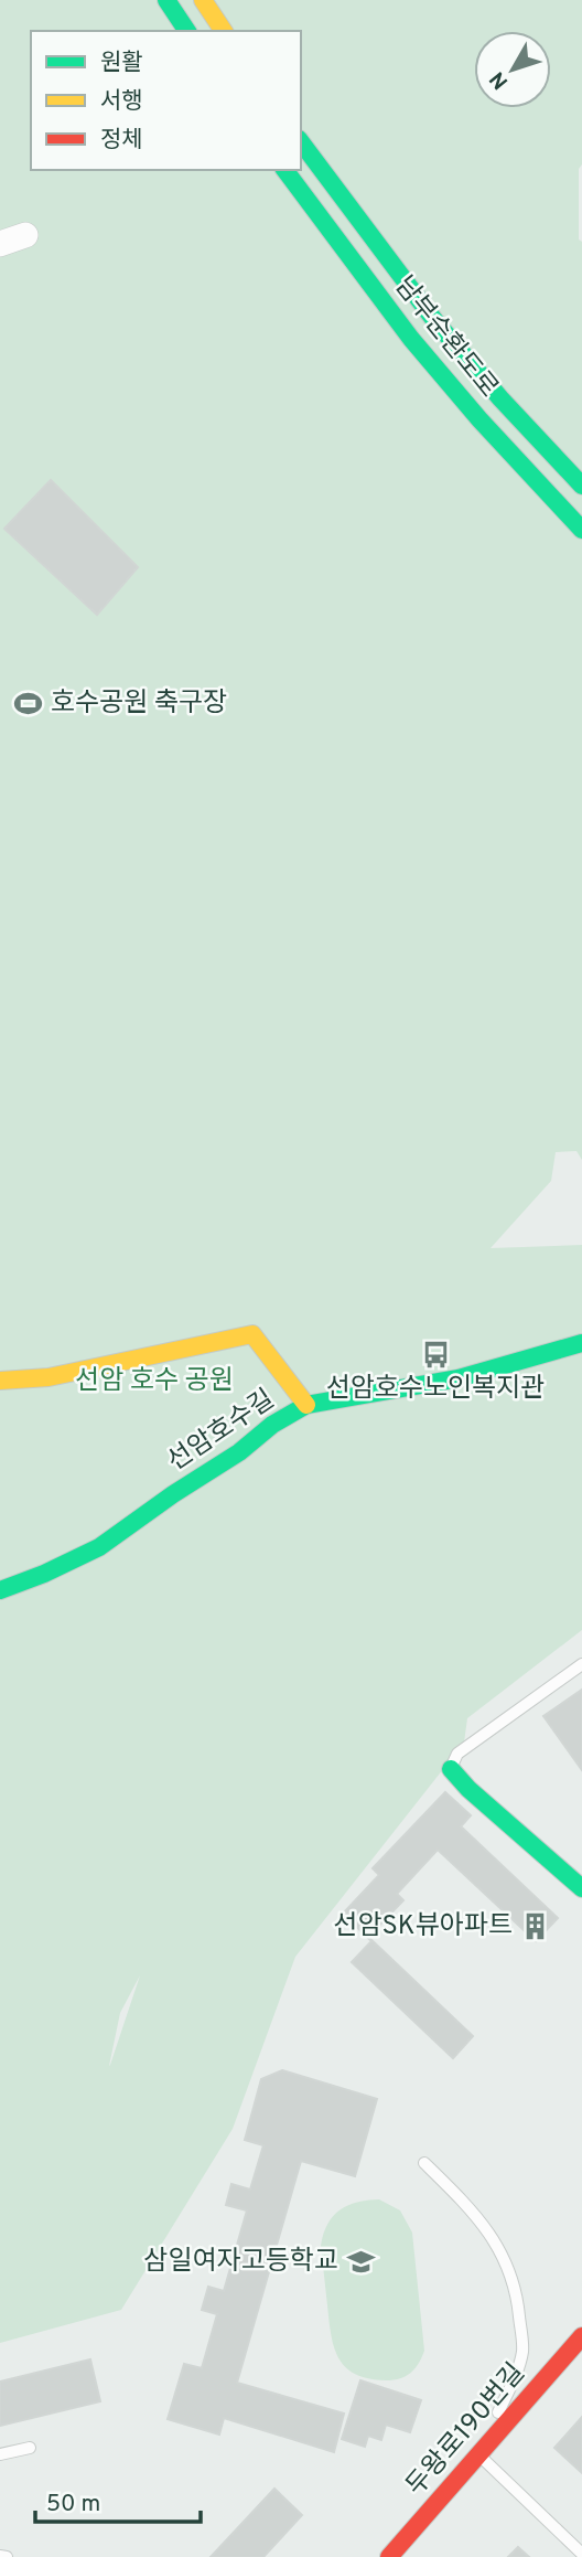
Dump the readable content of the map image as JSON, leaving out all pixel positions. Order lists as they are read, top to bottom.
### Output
{
  "streets": {
    "street": ["남부순환도로", "선암호수길", "두왕로190번길"]
  },
  "parks": ["선암 호수 공원"],
  "places": {
    "sports": ["호수공원 축구장"],
    "bus stop": ["선암호수노인복지관"],
    "building": ["선암SK뷰아파트"],
    "school or university": ["삼일여자고등학교"]
  },
  "legend": ["원활", "서행", "정체"],
  "scale_bar": "50 m",
  "north": "bottom left"
}
